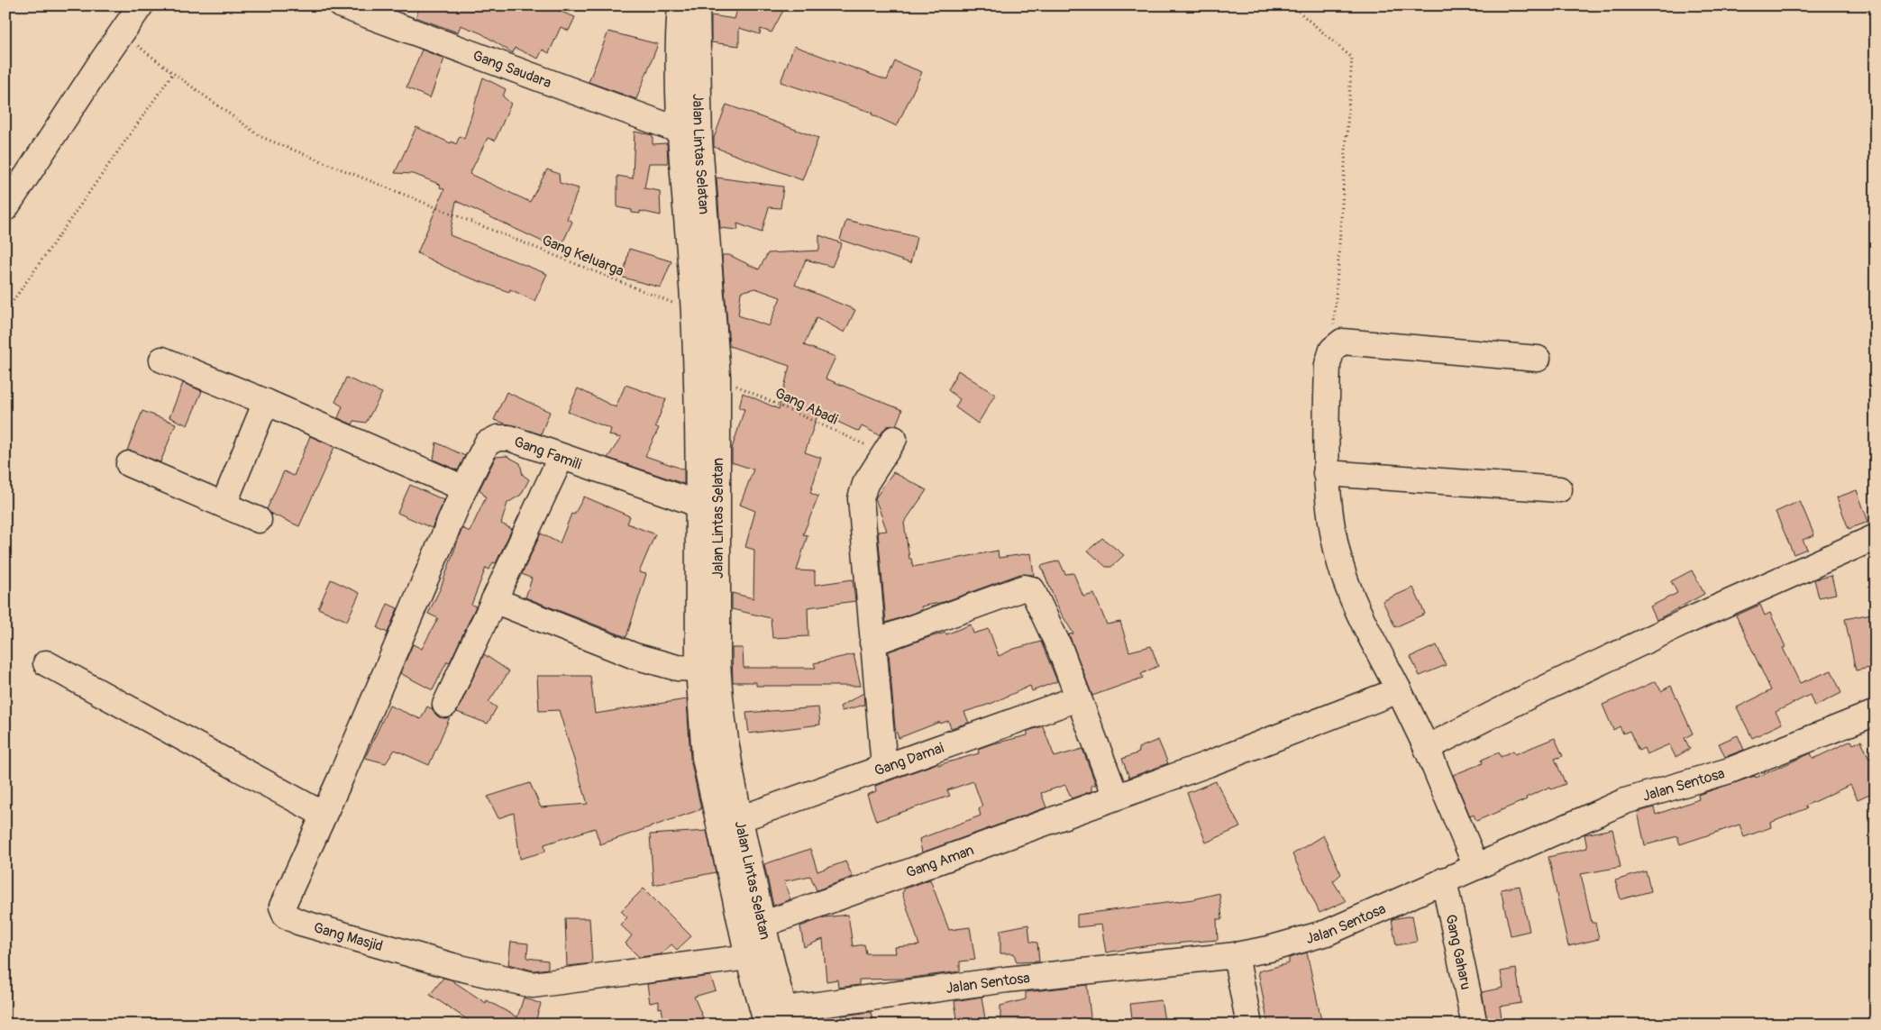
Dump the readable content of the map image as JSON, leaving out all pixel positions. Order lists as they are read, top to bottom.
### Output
{
  "streets": {
    "main road": [
      "Gang Saudara",
      "Jalan Lintas Selatan",
      "Gang Famili",
      "Gang Damai",
      "Jalan Sentosa",
      "Gang Aman",
      "Gang Masjid",
      "Gang Gaharu"
    ],
    "path": ["Gang Keluarga", "Gang Abadi"]
  },
  "crossings": [
    ["Gang Saudara", "Jalan Lintas Selatan"],
    ["Jalan Lintas Selatan", "Gang Keluarga"],
    ["Jalan Lintas Selatan", "Gang Abadi"],
    ["Jalan Lintas Selatan", "Gang Famili"],
    ["Jalan Lintas Selatan", "Gang Damai"],
    ["Jalan Lintas Selatan", "Jalan Sentosa"],
    ["Jalan Lintas Selatan", "Gang Aman"],
    ["Jalan Lintas Selatan", "Gang Masjid"],
    ["Gang Famili", "Gang Masjid"],
    ["Jalan Sentosa", "Gang Gaharu"]
  ]
}
